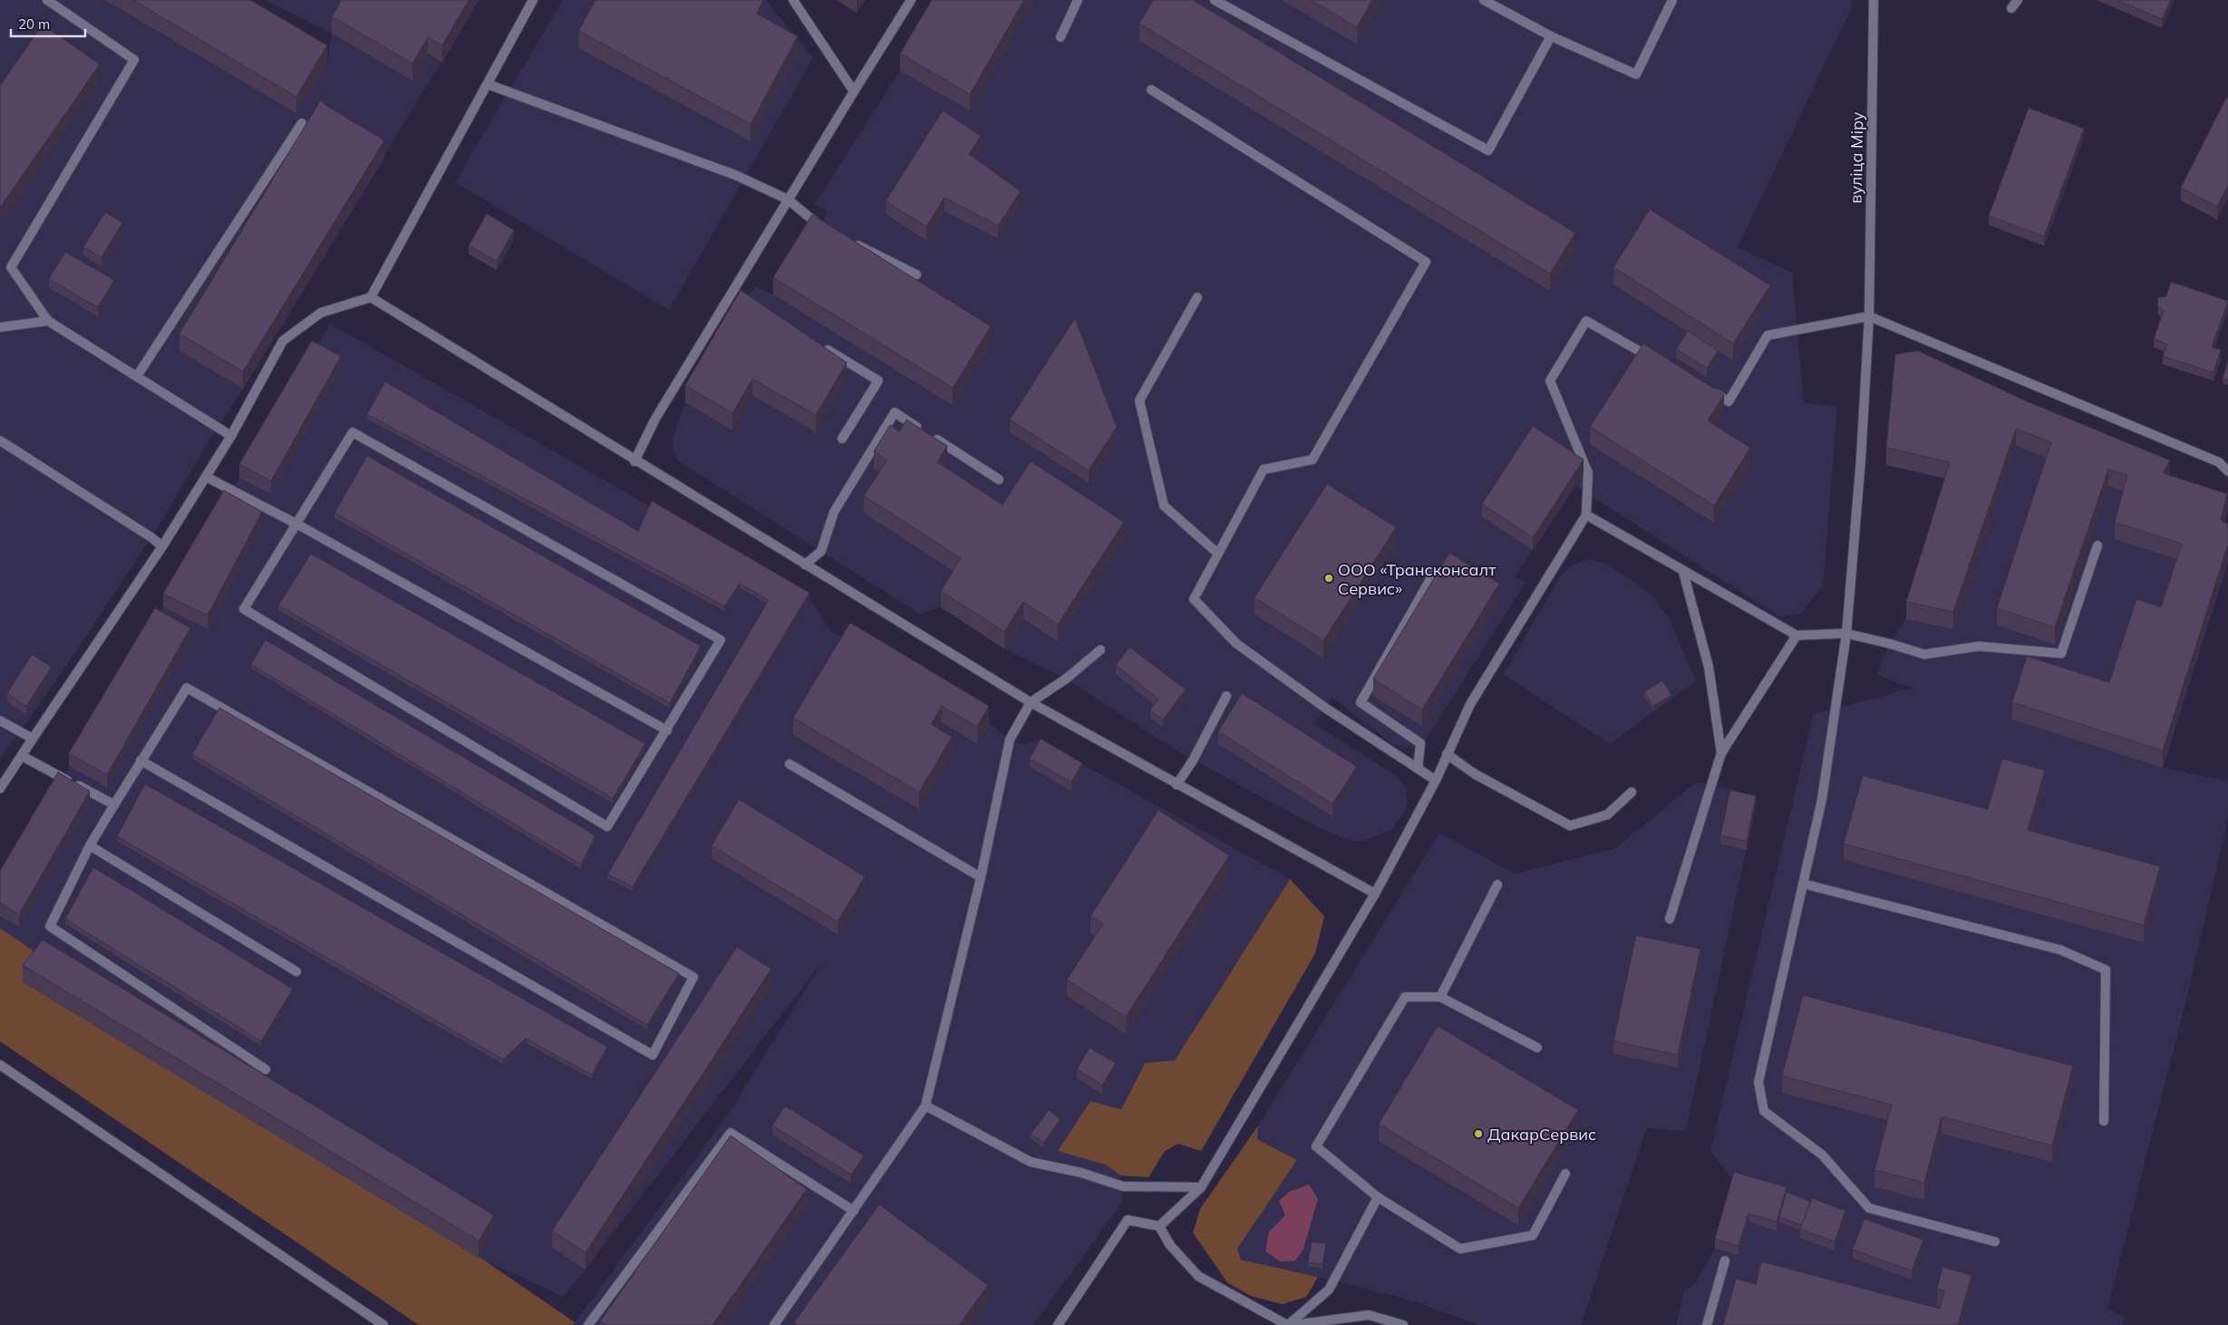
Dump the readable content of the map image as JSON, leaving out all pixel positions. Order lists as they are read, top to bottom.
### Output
{
  "streets": {
    "street": ["вуліца Міру"]
  },
  "places": ["ООО «Трансконсалт Сервис»", "ДакарСервис"],
  "scale_bar": "20 m"
}
